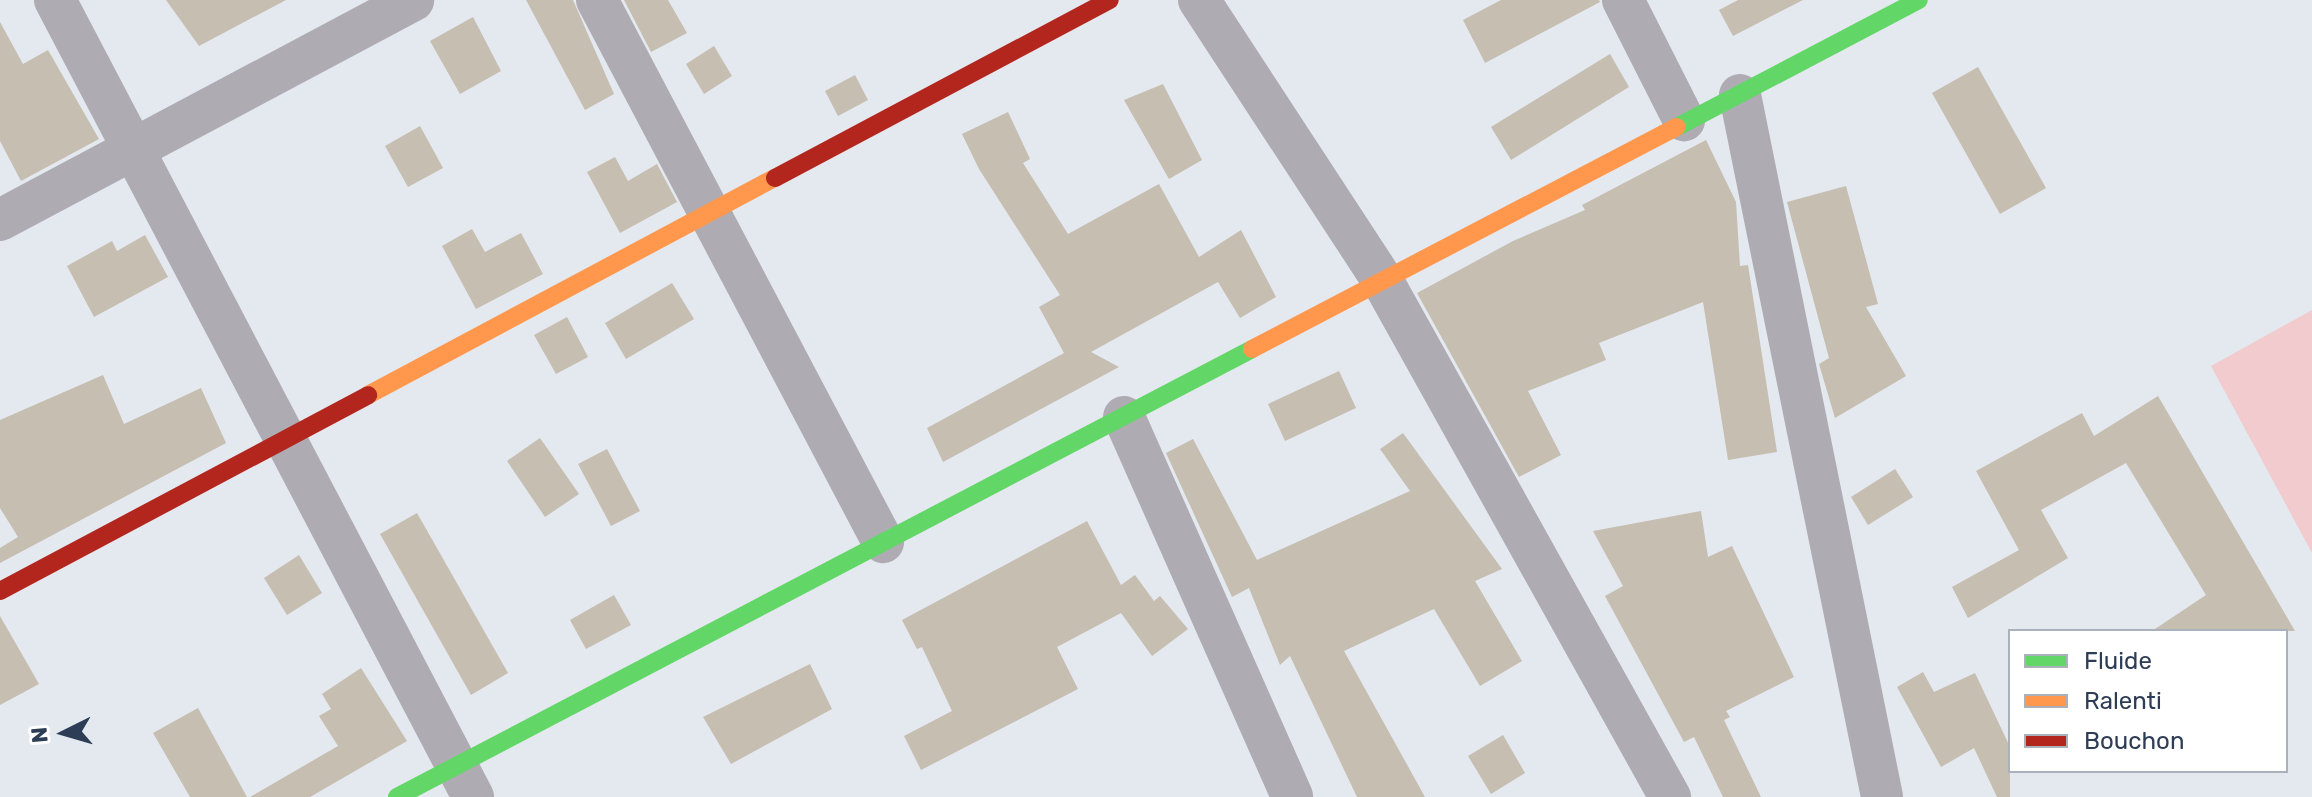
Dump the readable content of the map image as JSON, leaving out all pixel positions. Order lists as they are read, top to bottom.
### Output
{
  "legend": ["Fluide", "Ralenti", "Bouchon"],
  "north": "left"
}
